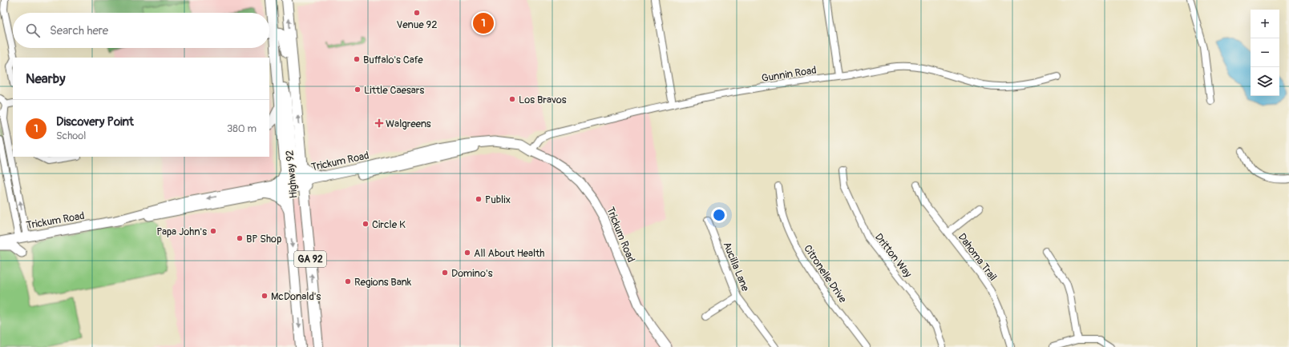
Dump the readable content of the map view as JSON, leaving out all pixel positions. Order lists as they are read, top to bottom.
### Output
{
  "streets": {
    "main road": ["Highway 92", "GA 92"],
    "street": [
      "Gunnin Road",
      "Trickum Road",
      "Dritton Way",
      "Dahoma Trail",
      "Aucilla Lane",
      "Citronelle Drive"
    ]
  },
  "crossings": [
    ["Gunnin Road", "Trickum Road"],
    ["Trickum Road", "Highway 92"]
  ],
  "places": {
    "other": [
      "Venue 92",
      "Buffalo's Cafe",
      "Little Caesars",
      "Los Bravos",
      "Publix",
      "Circle K",
      "Papa John's",
      "BP Shop",
      "All About Health",
      "Domino's",
      "Regions Bank",
      "McDonald's"
    ],
    "health": ["Walgreens"]
  },
  "page": {
    "map_buttons": ["+", "−"],
    "pins": "1",
    "search": "Search here",
    "heading": "Nearby",
    "list": [
      {
        "mark": "1",
        "name": "Discovery Point",
        "note": "School",
        "value": "380 m"
      }
    ]
  }
}
